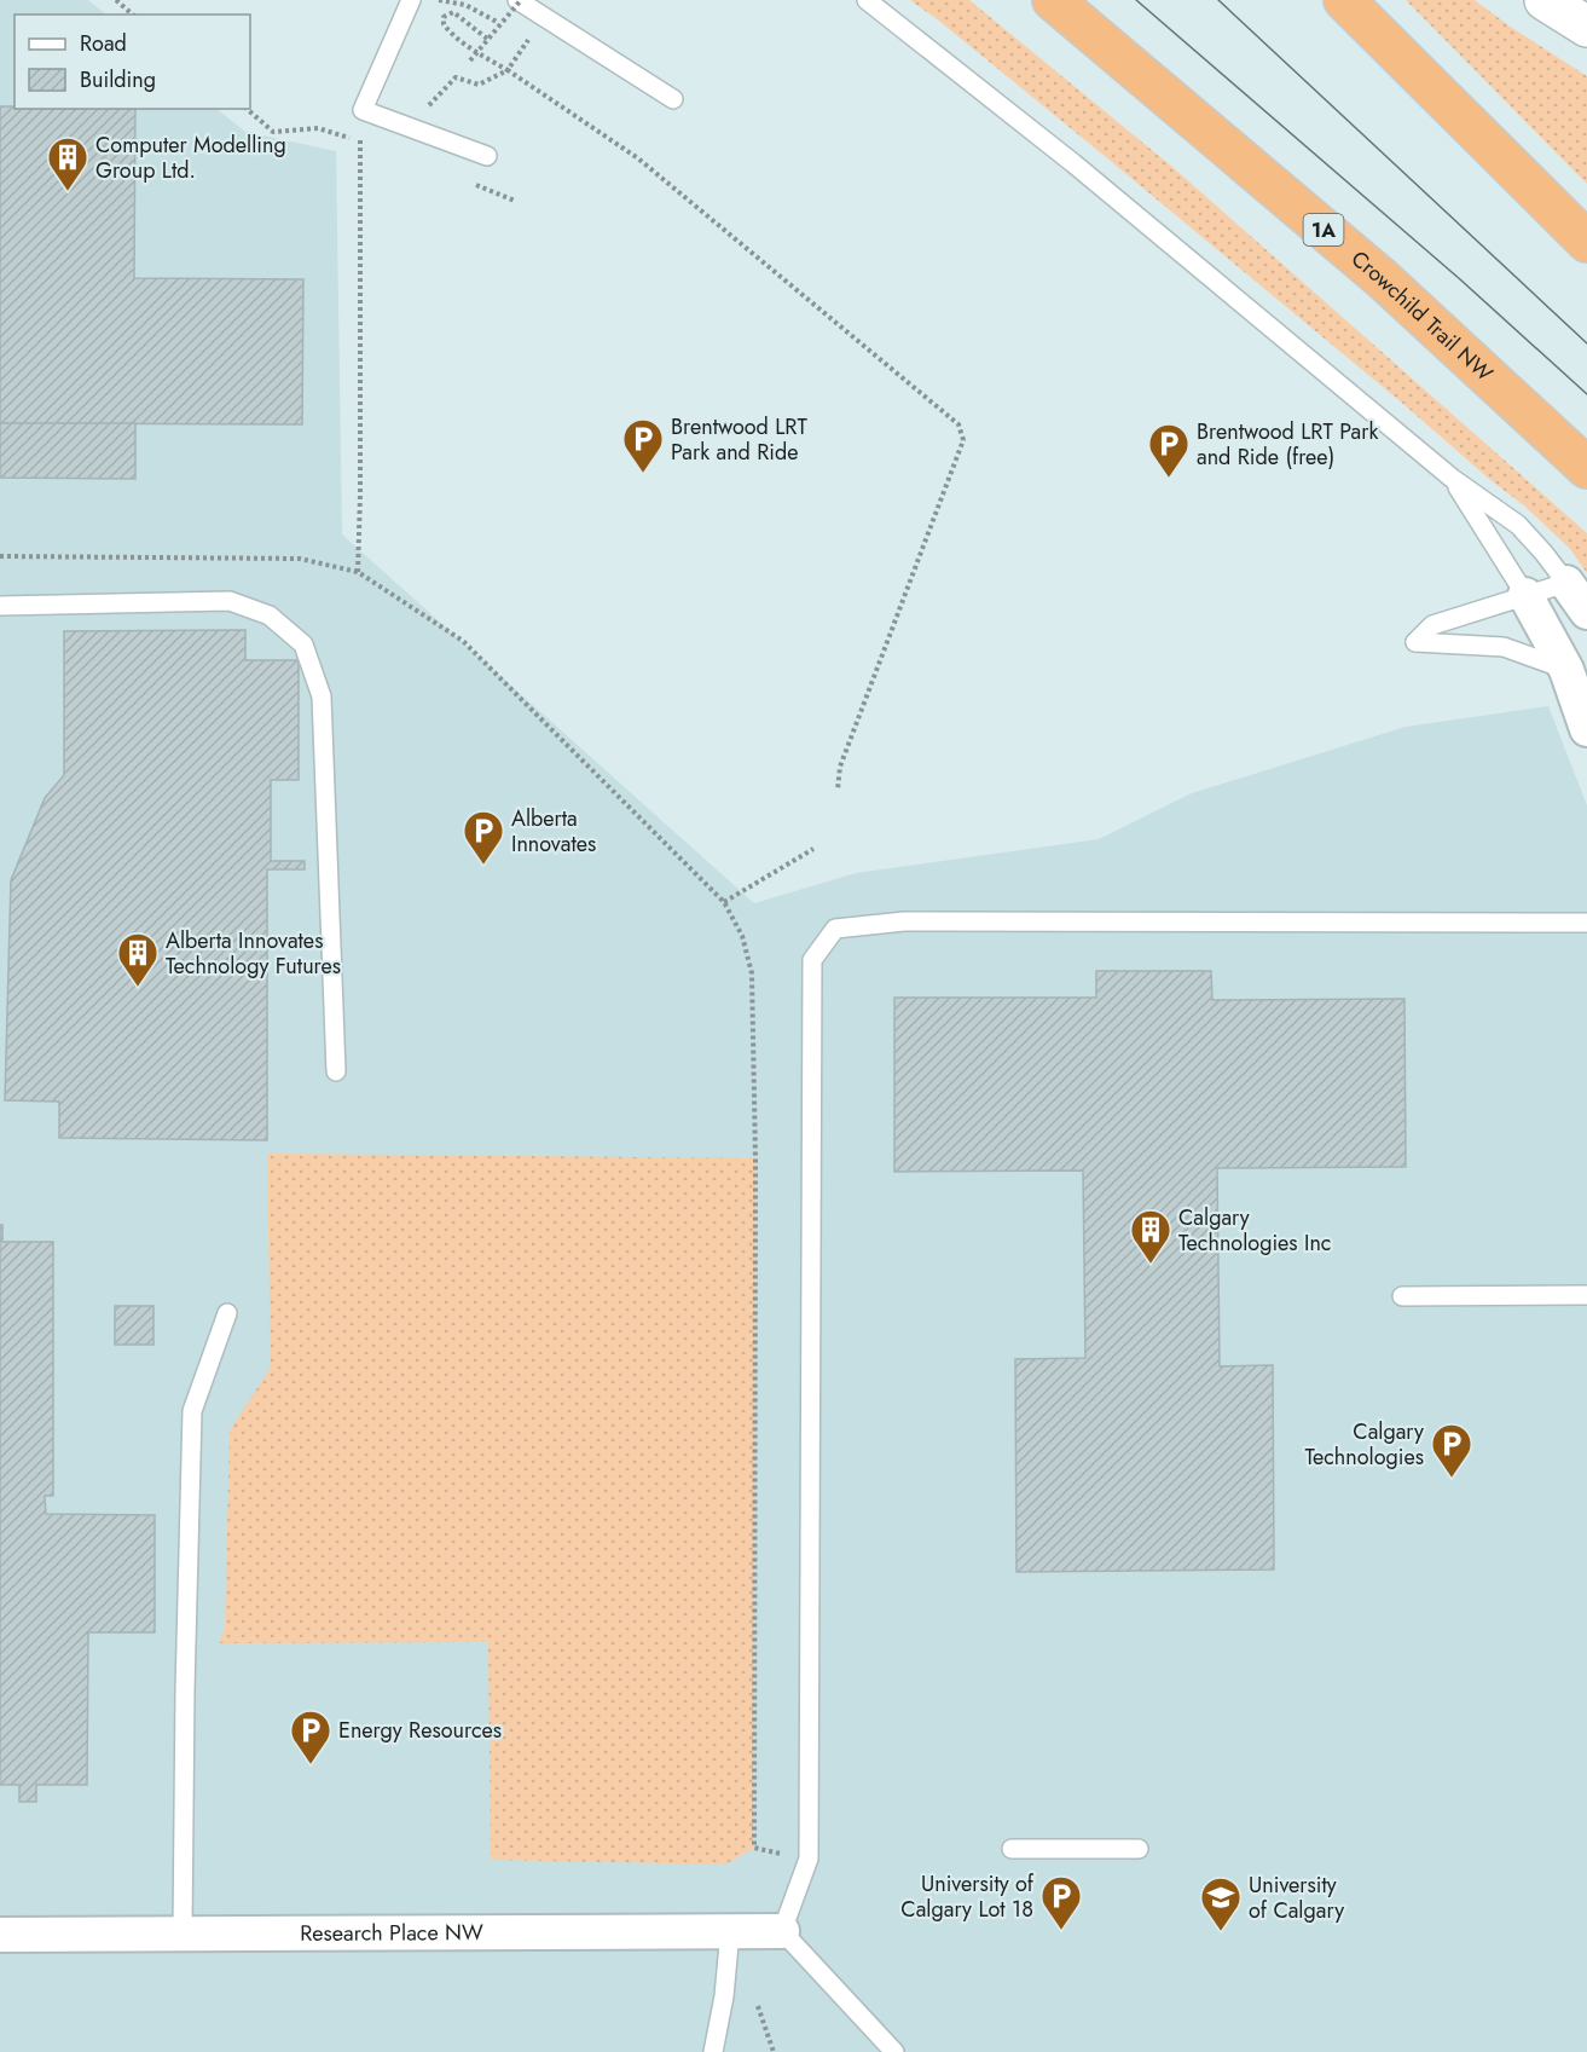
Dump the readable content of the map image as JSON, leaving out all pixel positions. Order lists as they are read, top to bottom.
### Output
{
  "streets": {
    "highway": ["1A", "Crowchild Trail NW"],
    "street": ["Research Place NW"]
  },
  "places": {
    "building": ["Computer Modelling Group Ltd.", "Alberta Innovates Technology Futures", "Calgary Technologies Inc"],
    "parking": [
      "Brentwood LRT Park and Ride",
      "Brentwood LRT Park and Ride (free)",
      "Alberta Innovates",
      "Calgary Technologies",
      "Energy Resources",
      "University of Calgary Lot 18"
    ],
    "school or university": ["University of Calgary"]
  },
  "legend": ["Road", "Building"]
}
